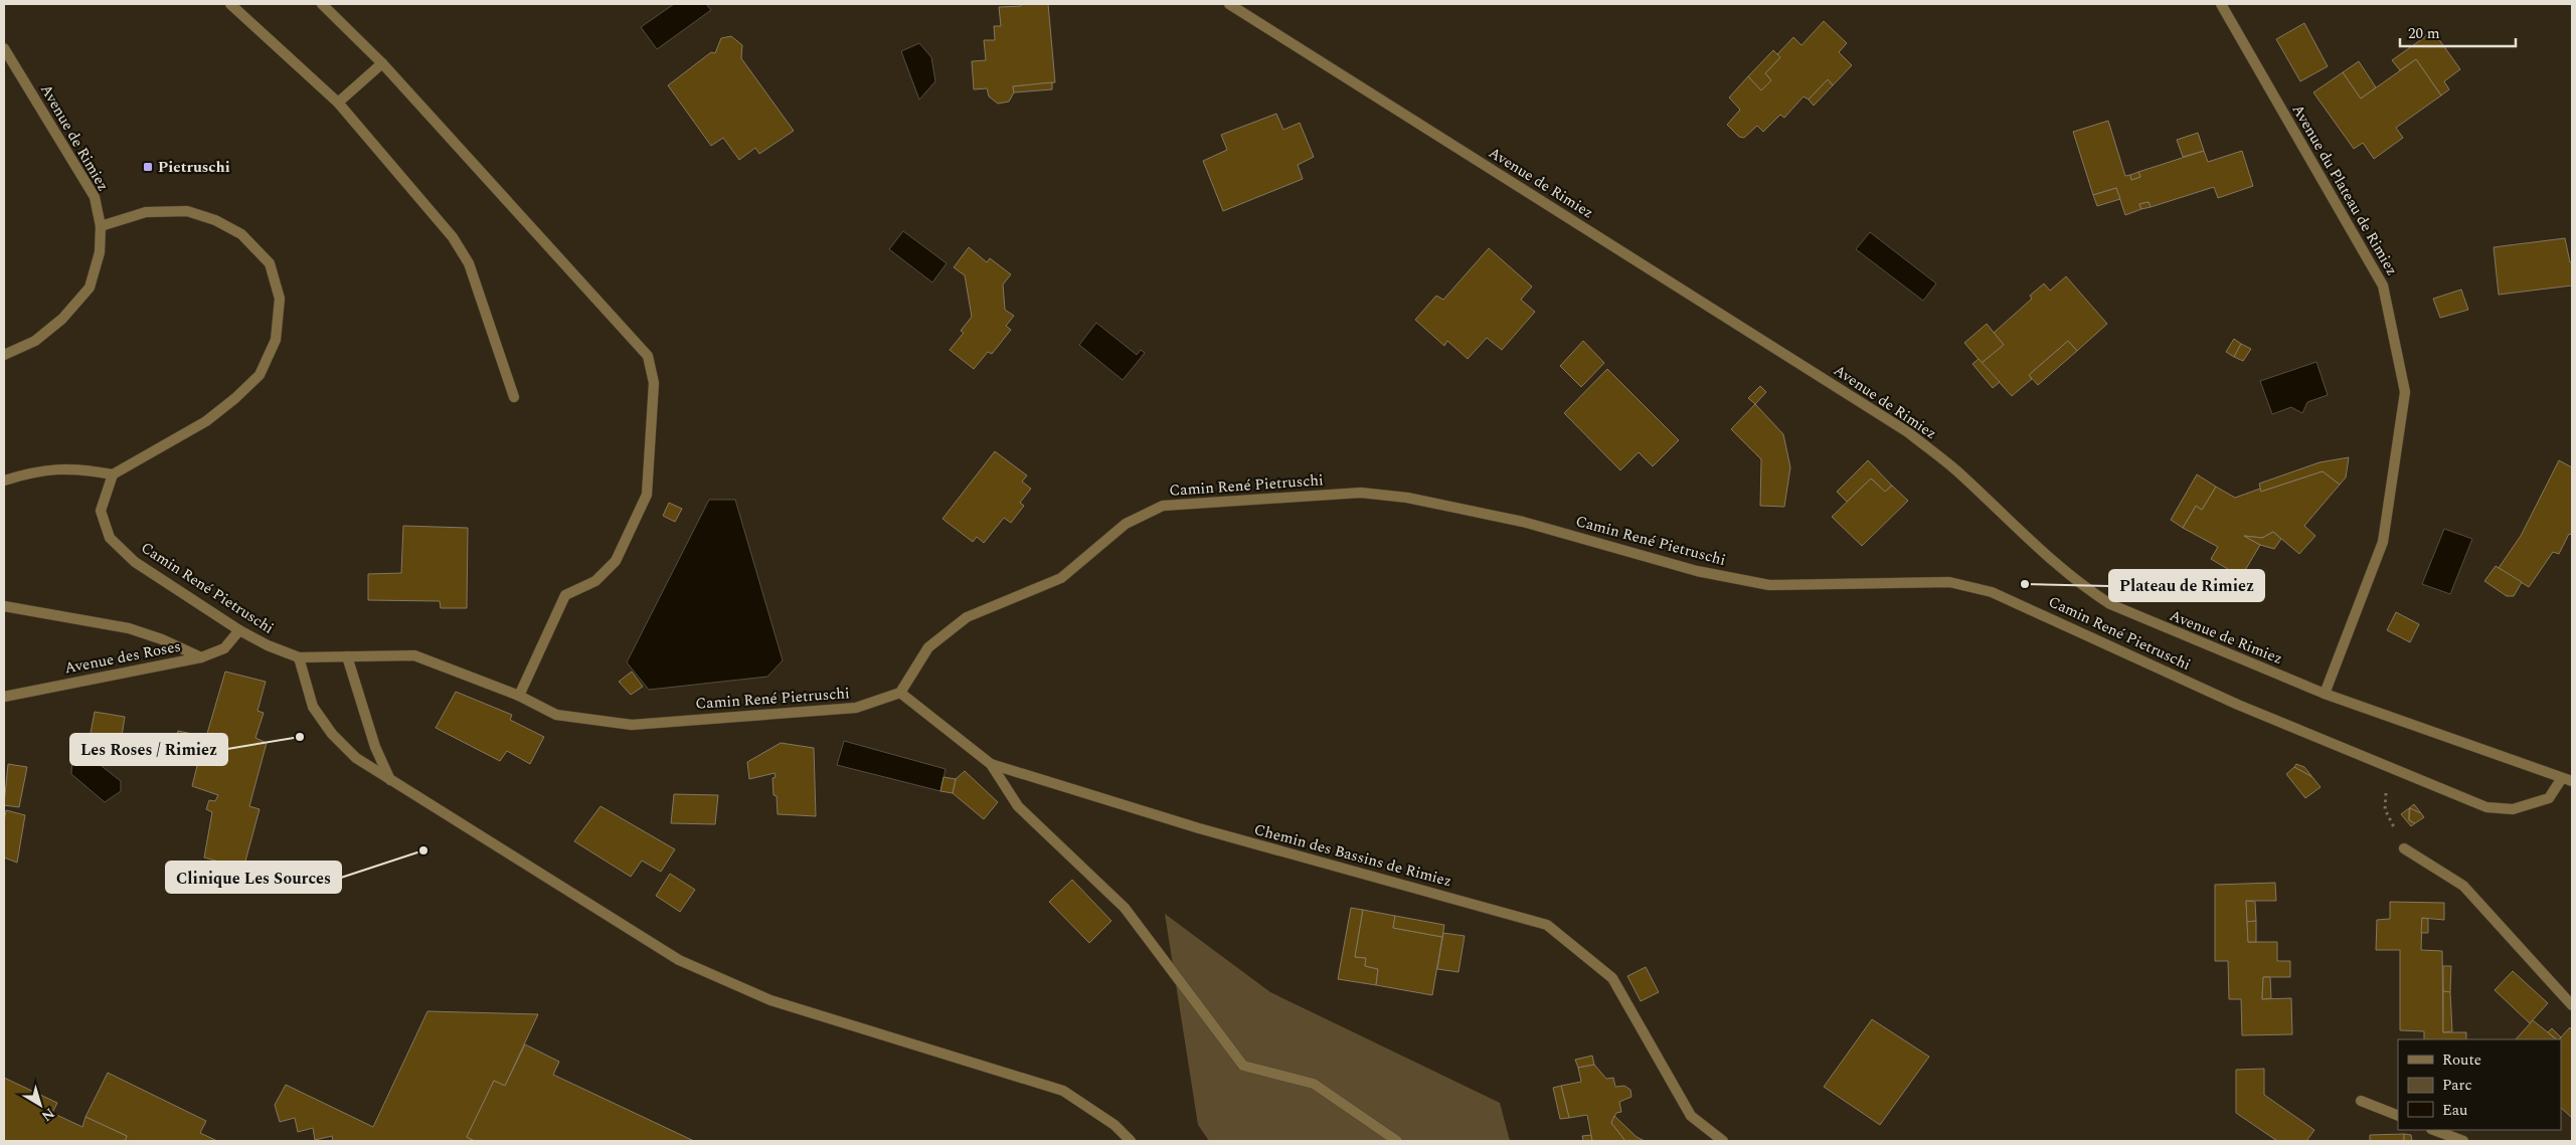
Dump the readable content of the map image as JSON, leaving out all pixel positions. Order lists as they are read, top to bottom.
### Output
{
  "streets": {
    "street": [
      "Avenue de Rimiez",
      "Avenue du Plateau de Rimiez",
      "Camin René Pietruschi",
      "Avenue des Roses",
      "Chemin des Bassins de Rimiez"
    ]
  },
  "crossings": [
    ["Avenue de Rimiez", "Avenue du Plateau de Rimiez"],
    ["Avenue de Rimiez", "Camin René Pietruschi"],
    ["Camin René Pietruschi", "Avenue des Roses"],
    ["Camin René Pietruschi", "Chemin des Bassins de Rimiez"]
  ],
  "places": {
    "transit": ["Pietruschi"],
    "other": ["Plateau de Rimiez", "Les Roses / Rimiez", "Clinique Les Sources"]
  },
  "legend": ["Route", "Parc", "Eau"],
  "scale_bar": "20 m",
  "north": "bottom right"
}
